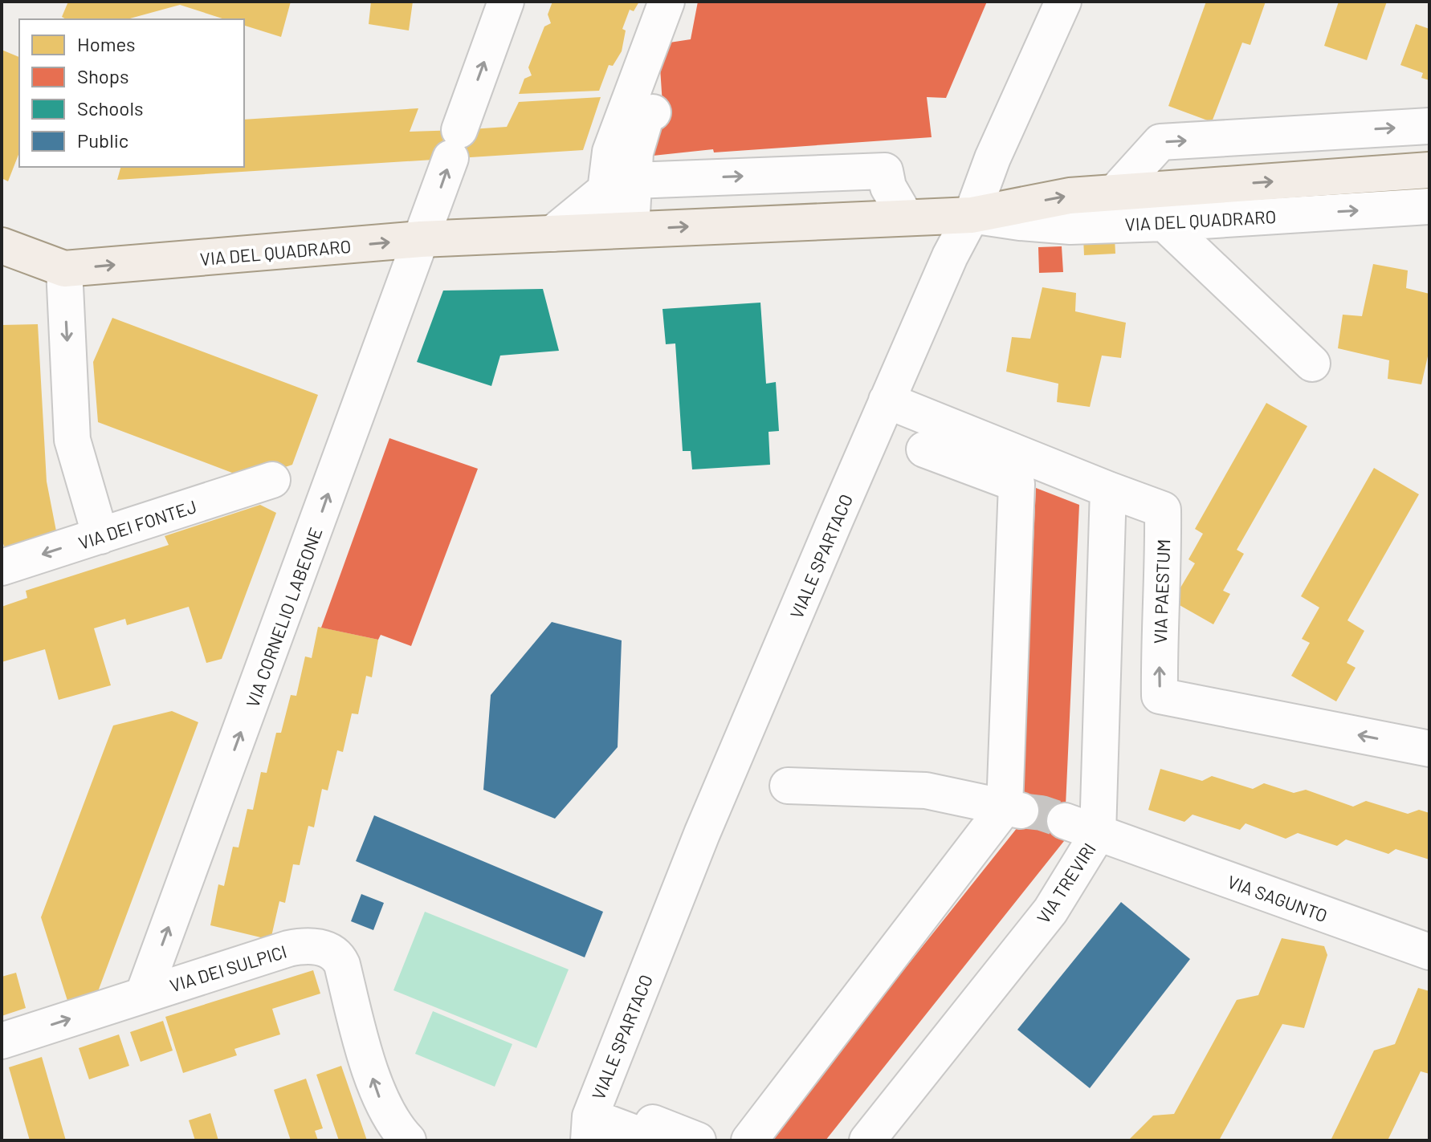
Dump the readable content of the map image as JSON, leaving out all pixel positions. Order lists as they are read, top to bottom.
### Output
{
  "streets": {
    "main road": ["VIA DEL QUADRARO"],
    "street": [
      "VIA DEI FONTEJ",
      "VIALE SPARTACO",
      "VIA PAESTUM",
      "VIA CORNELIO LABEONE",
      "VIA TREVIRI",
      "VIA SAGUNTO",
      "VIA DEI SULPICI"
    ]
  },
  "crossings": [
    ["VIA DEL QUADRARO", "VIALE SPARTACO"],
    ["VIA DEL QUADRARO", "VIA CORNELIO LABEONE"],
    ["VIALE SPARTACO", "VIA PAESTUM"],
    ["VIA PAESTUM", "VIA TREVIRI"],
    ["VIA CORNELIO LABEONE", "VIA DEI SULPICI"],
    ["VIA TREVIRI", "VIA SAGUNTO"]
  ],
  "one_way": ["VIA DEL QUADRARO", "VIA DEI FONTEJ", "VIA CORNELIO LABEONE"],
  "legend": [
    "Homes",
    "Shops",
    "Schools",
    "Public"
  ]
}
